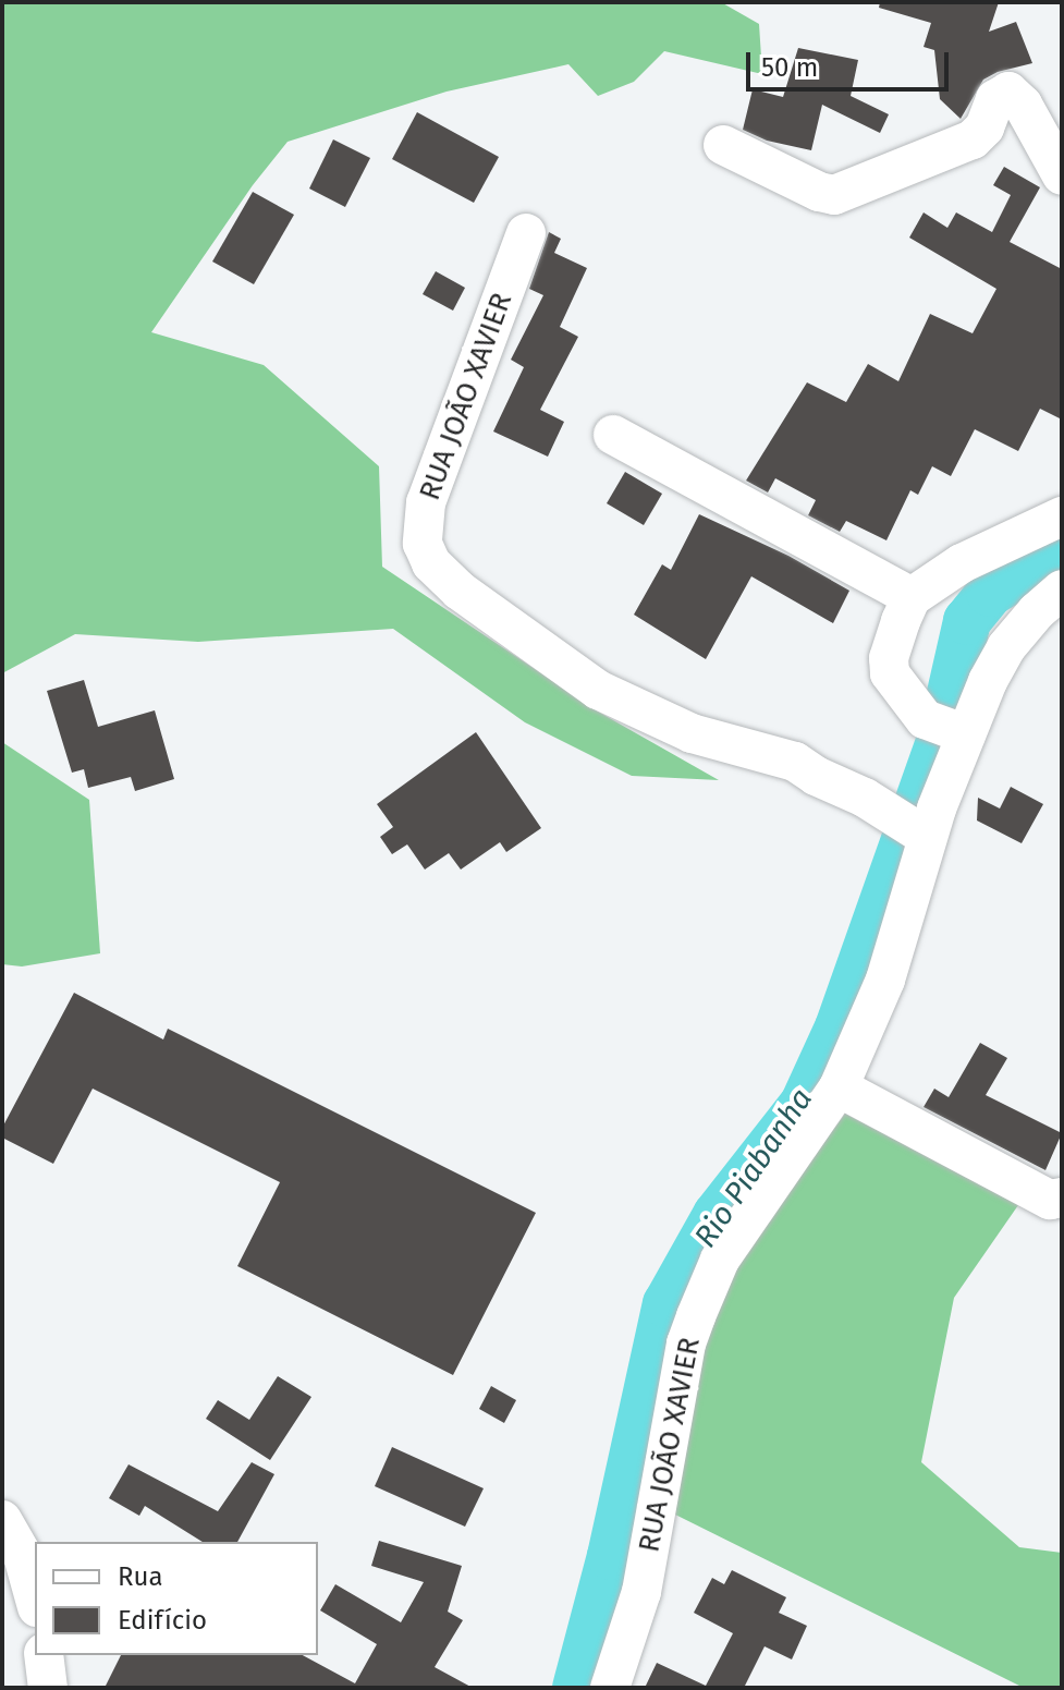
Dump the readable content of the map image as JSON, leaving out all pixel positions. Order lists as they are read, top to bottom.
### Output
{
  "streets": {
    "street": ["RUA JOÃO XAVIER"]
  },
  "water": ["Rio Piabanha"],
  "legend": ["Rua", "Edifício"],
  "scale_bar": "50 m"
}
